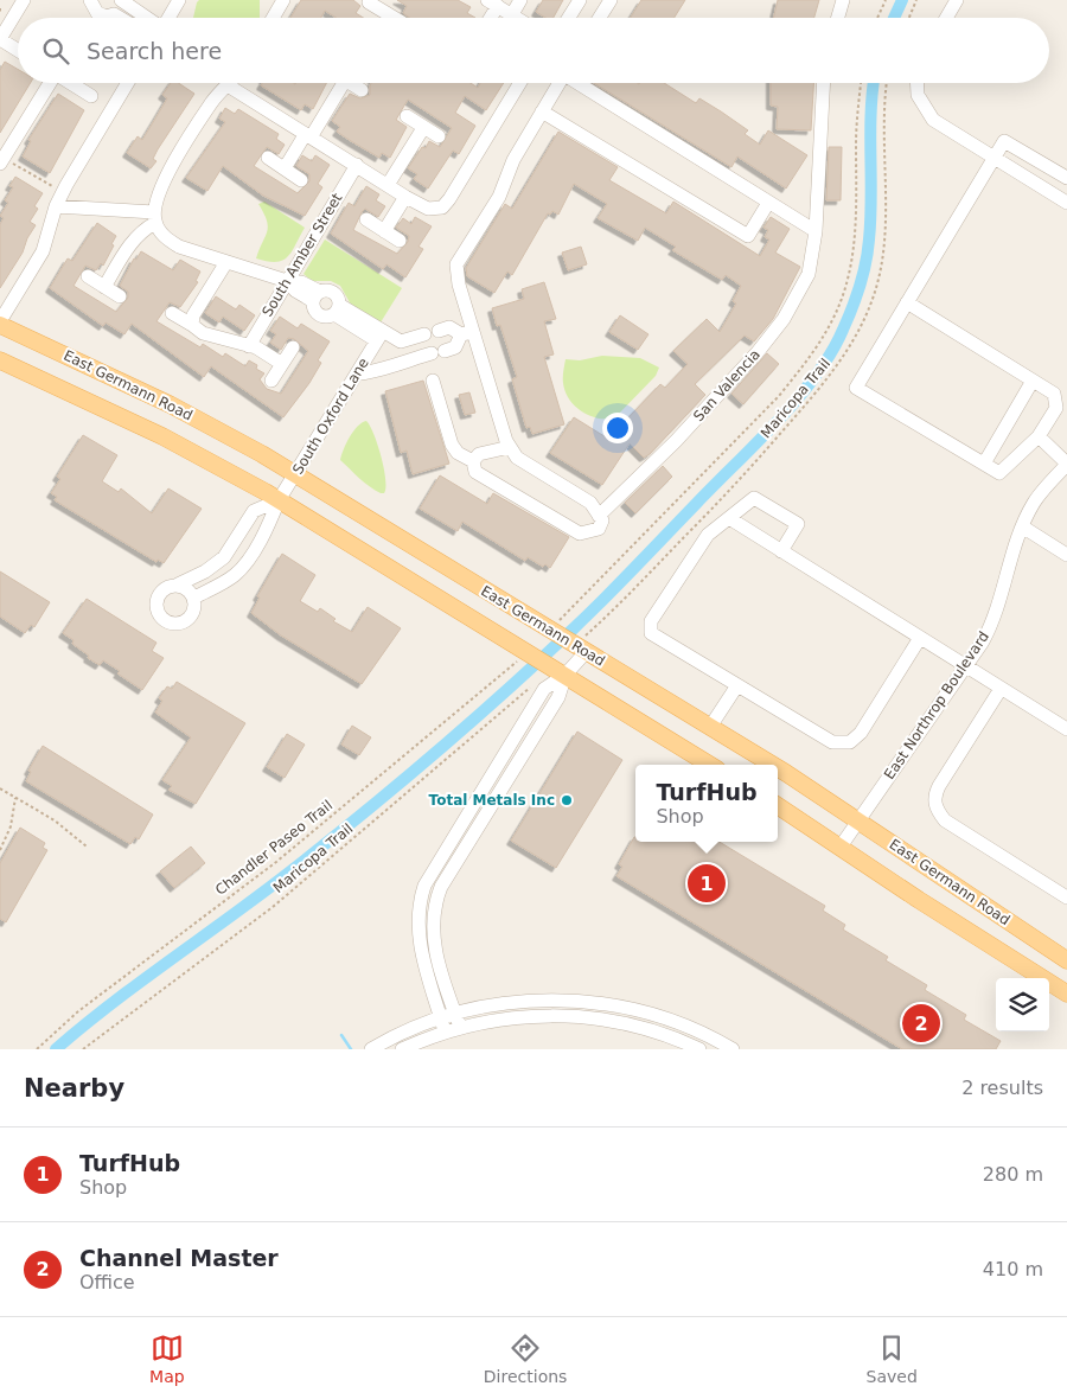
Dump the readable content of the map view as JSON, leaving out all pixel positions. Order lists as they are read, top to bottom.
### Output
{
  "streets": {
    "main road": ["East Germann Road"],
    "street": [
      "South Amber Street",
      "San Valencia",
      "South Oxford Lane",
      "East Northrop Boulevard"
    ],
    "path": ["Maricopa Trail", "Chandler Paseo Trail"]
  },
  "crossings": [
    ["East Germann Road", "Maricopa Trail"],
    ["East Germann Road", "South Oxford Lane"],
    ["East Germann Road", "East Northrop Boulevard"],
    ["East Germann Road", "Chandler Paseo Trail"]
  ],
  "places": ["Total Metals Inc"],
  "page": {
    "search": "Search here",
    "popup": ["TurfHub", "Shop"],
    "pins": ["1", "2"],
    "heading": ["Nearby", "2 results"],
    "list": [
      {
        "mark": "1",
        "name": "TurfHub",
        "note": "Shop",
        "value": "280 m"
      },
      {
        "mark": "2",
        "name": "Channel Master",
        "note": "Office",
        "value": "410 m"
      }
    ],
    "nav": ["Map", "Directions", "Saved"]
  }
}
